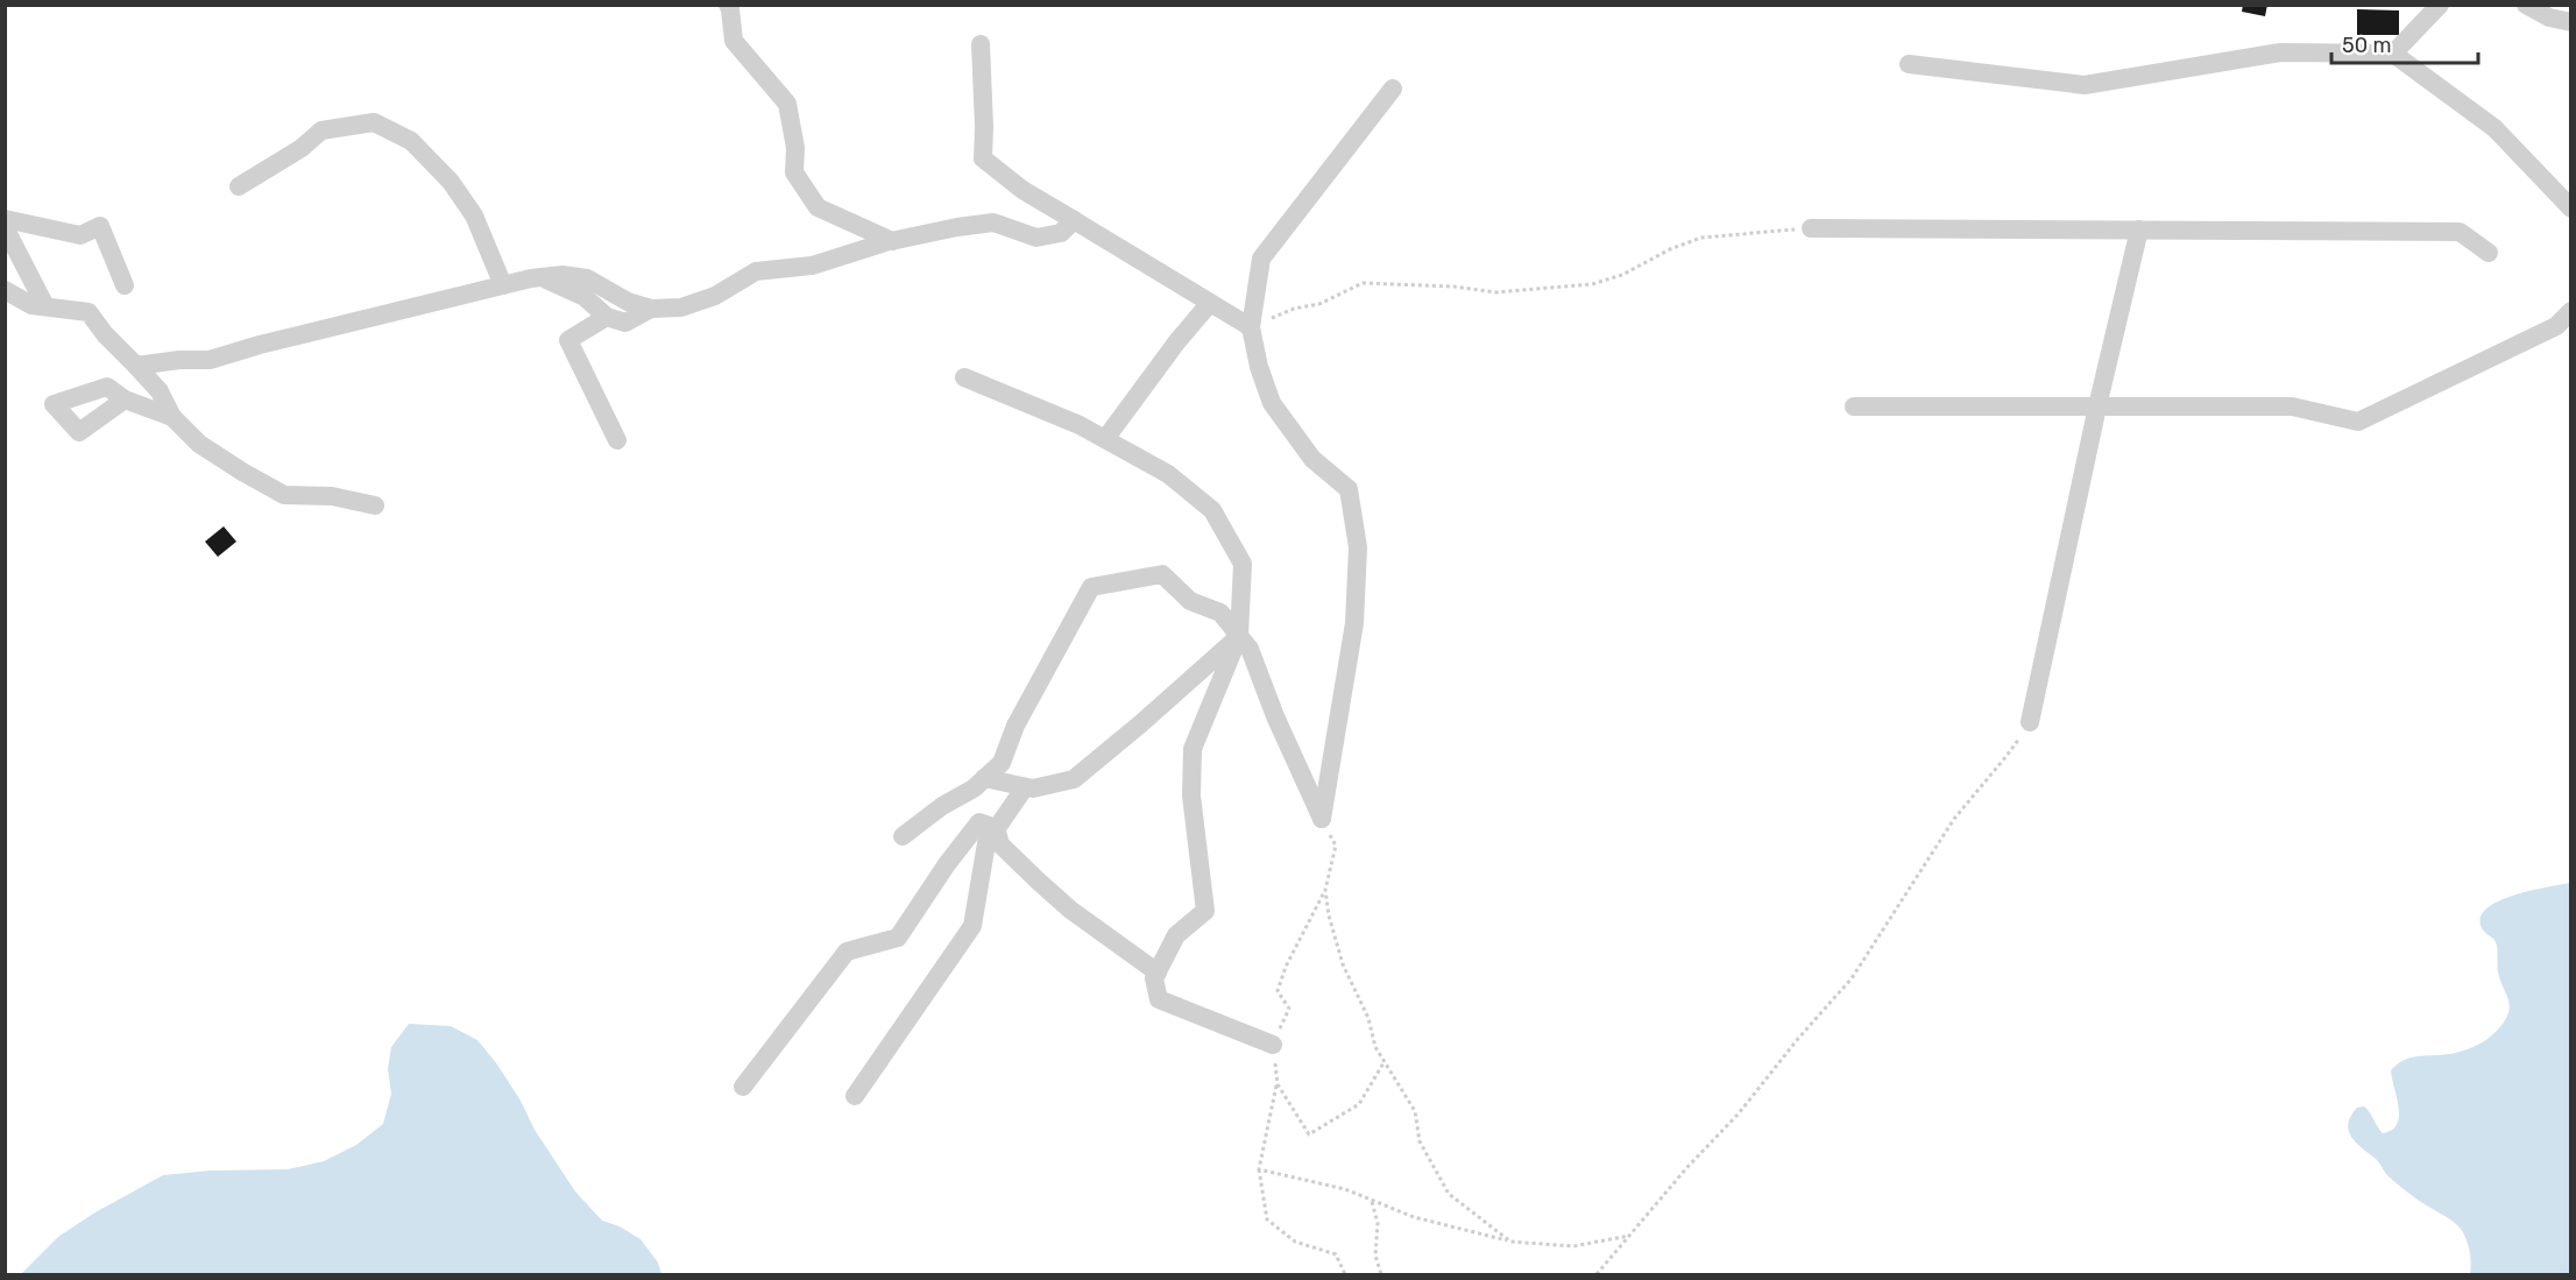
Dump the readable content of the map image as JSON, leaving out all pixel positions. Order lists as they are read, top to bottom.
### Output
{
  "scale_bar": "50 m"
}
